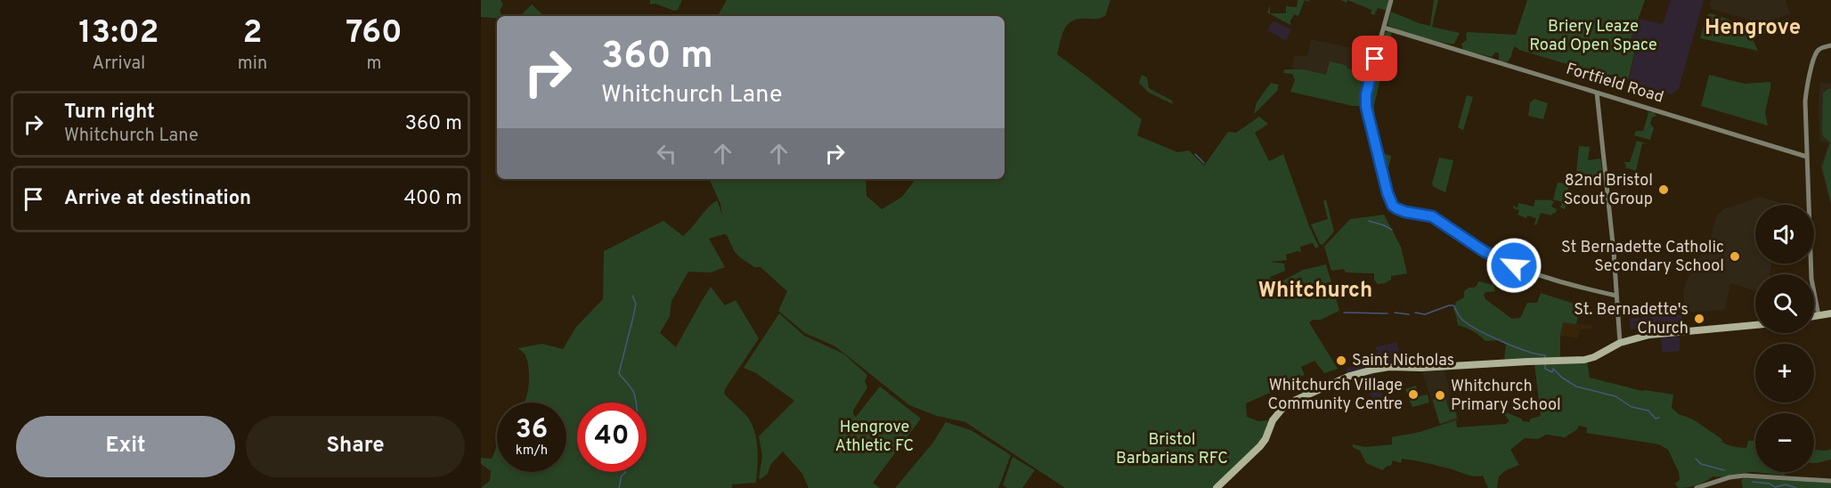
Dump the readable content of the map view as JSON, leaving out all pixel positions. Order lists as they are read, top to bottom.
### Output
{
  "streets": {
    "street": ["Fortfield Road"]
  },
  "districts": ["Hengrove", "Whitchurch"],
  "parks": ["Briery Leaze Road Open Space", "Hengrove Athletic FC", "Bristol Barbarians RFC"],
  "places": [
    "82nd Bristol Scout Group",
    "St Bernadette Catholic Secondary School",
    "St. Bernadette's Church",
    "Saint Nicholas",
    "Whitchurch Village Community Centre",
    "Whitchurch Primary School"
  ],
  "page": {
    "eta": [
      "13:02",
      "Arrival",
      "2",
      "min",
      "760",
      "m"
    ],
    "turn": ["360 m", "Whitchurch Lane"],
    "list": [
      {
        "name": "Turn right",
        "note": "Whitchurch Lane",
        "value": "360 m"
      },
      {
        "name": "Arrive at destination",
        "value": "400 m"
      }
    ],
    "map_buttons": ["+", "−"],
    "speed": "36 km/h",
    "limit": "40",
    "buttons": ["Exit", "Share"]
  }
}
